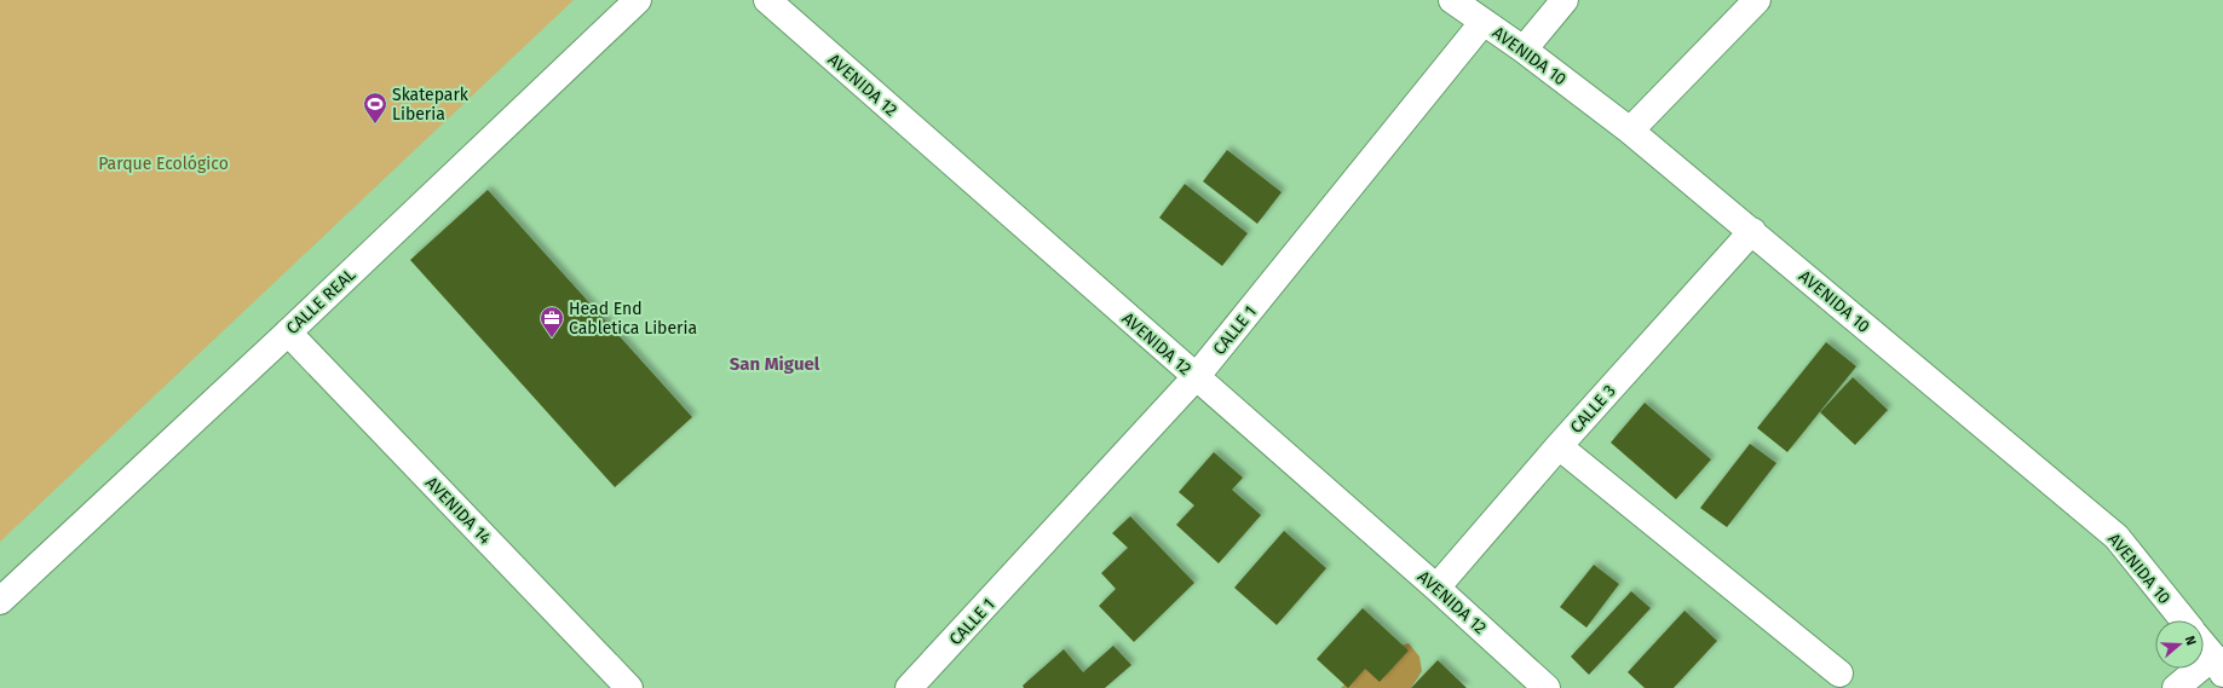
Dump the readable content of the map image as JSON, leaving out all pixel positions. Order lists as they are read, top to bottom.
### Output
{
  "streets": {
    "street": [
      "AVENIDA 10",
      "AVENIDA 12",
      "CALLE REAL",
      "CALLE 1",
      "CALLE 3",
      "AVENIDA 14"
    ]
  },
  "crossings": [
    ["AVENIDA 10", "CALLE 1"],
    ["AVENIDA 10", "CALLE 3"],
    ["AVENIDA 12", "CALLE 1"],
    ["AVENIDA 12", "CALLE 3"],
    ["CALLE REAL", "AVENIDA 14"]
  ],
  "districts": ["San Miguel"],
  "parks": ["Parque Ecológico"],
  "places": {
    "sports": ["Skatepark Liberia"],
    "office": ["Head End Cabletica Liberia"]
  },
  "north": "right"
}
